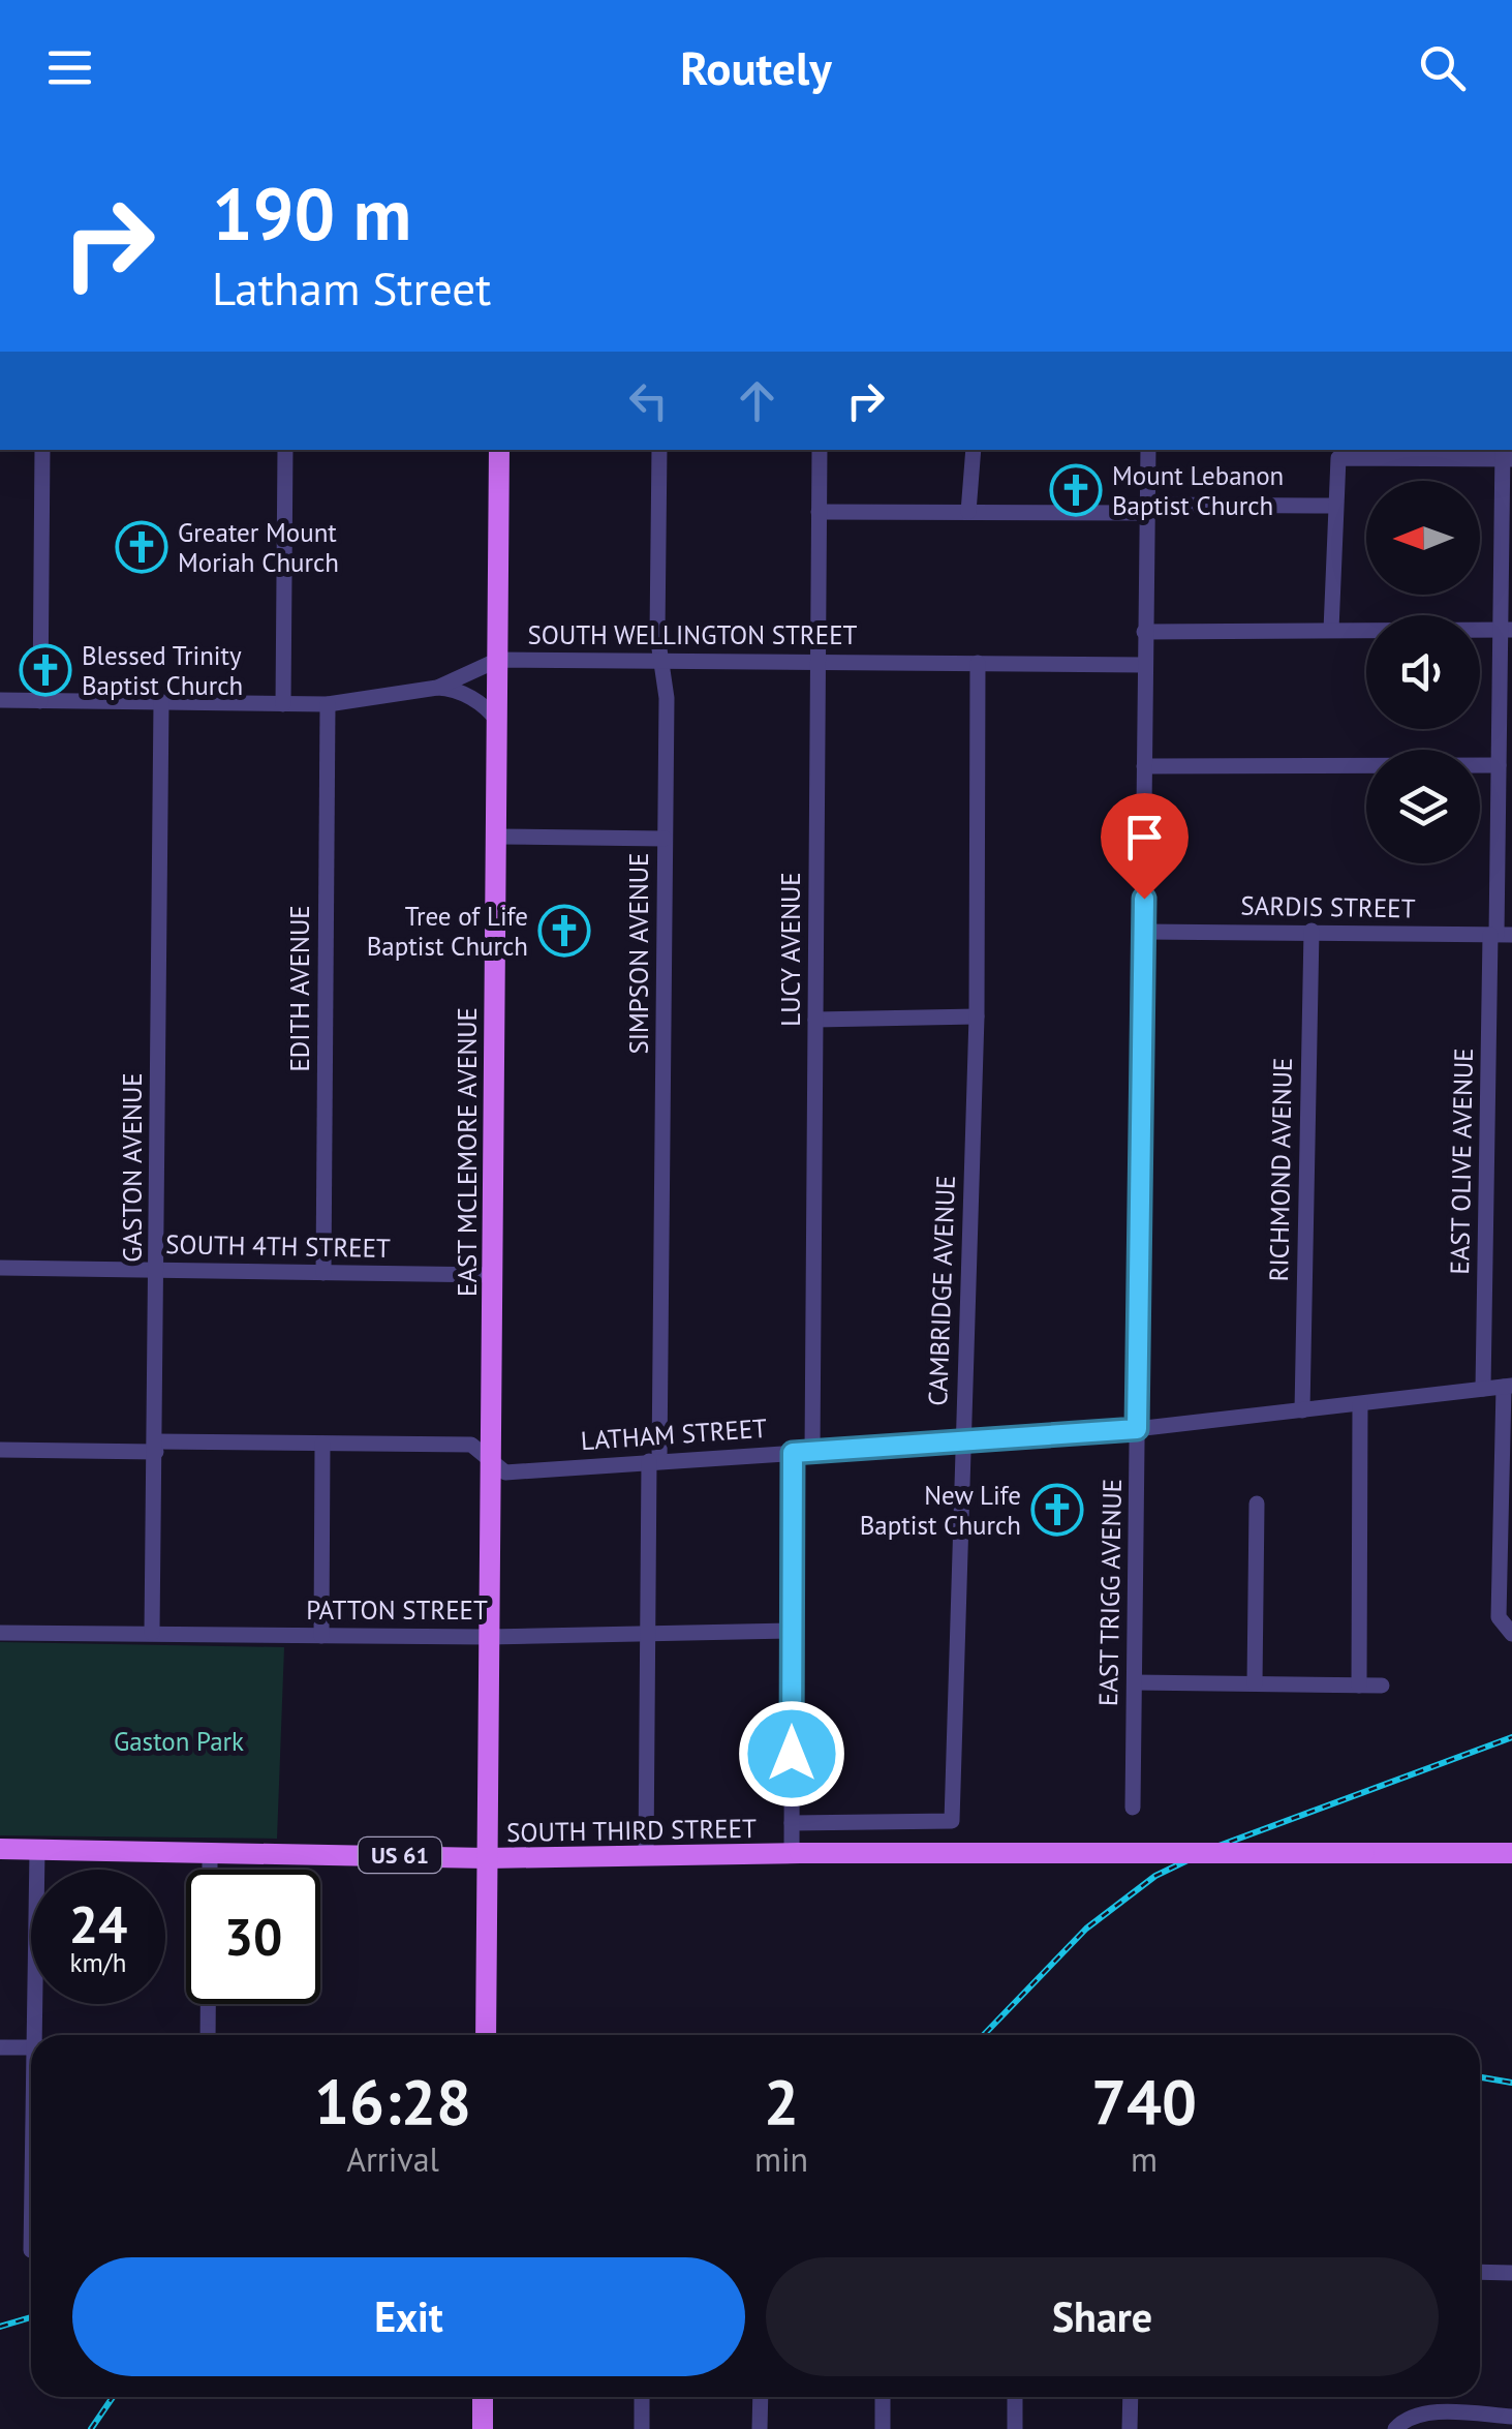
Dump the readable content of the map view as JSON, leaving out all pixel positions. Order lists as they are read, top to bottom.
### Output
{
  "streets": {
    "main road": ["EAST MCLEMORE AVENUE", "SOUTH THIRD STREET", "US 61"],
    "street": [
      "SOUTH WELLINGTON STREET",
      "SARDIS STREET",
      "LUCY AVENUE",
      "SIMPSON AVENUE",
      "EDITH AVENUE",
      "EAST OLIVE AVENUE",
      "GASTON AVENUE",
      "RICHMOND AVENUE",
      "SOUTH 4TH STREET",
      "CAMBRIDGE AVENUE",
      "LATHAM STREET",
      "EAST TRIGG AVENUE",
      "PATTON STREET"
    ]
  },
  "crossings": [
    ["SOUTH WELLINGTON STREET", "LUCY AVENUE"],
    ["SOUTH WELLINGTON STREET", "SIMPSON AVENUE"],
    ["SOUTH WELLINGTON STREET", "EDITH AVENUE"],
    ["SOUTH WELLINGTON STREET", "EAST MCLEMORE AVENUE"],
    ["SOUTH WELLINGTON STREET", "GASTON AVENUE"],
    ["SOUTH WELLINGTON STREET", "CAMBRIDGE AVENUE"],
    ["SOUTH WELLINGTON STREET", "EAST TRIGG AVENUE"],
    ["SARDIS STREET", "EAST OLIVE AVENUE"],
    ["SARDIS STREET", "RICHMOND AVENUE"],
    ["SARDIS STREET", "EAST TRIGG AVENUE"],
    ["LUCY AVENUE", "LATHAM STREET"],
    ["SIMPSON AVENUE", "LATHAM STREET"],
    ["SIMPSON AVENUE", "PATTON STREET"],
    ["SIMPSON AVENUE", "SOUTH THIRD STREET"],
    ["EDITH AVENUE", "SOUTH 4TH STREET"],
    ["EAST MCLEMORE AVENUE", "SOUTH 4TH STREET"],
    ["EAST MCLEMORE AVENUE", "LATHAM STREET"],
    ["EAST MCLEMORE AVENUE", "PATTON STREET"],
    ["EAST MCLEMORE AVENUE", "SOUTH THIRD STREET"],
    ["EAST OLIVE AVENUE", "LATHAM STREET"],
    ["GASTON AVENUE", "SOUTH 4TH STREET"],
    ["GASTON AVENUE", "LATHAM STREET"],
    ["GASTON AVENUE", "PATTON STREET"],
    ["RICHMOND AVENUE", "LATHAM STREET"],
    ["CAMBRIDGE AVENUE", "LATHAM STREET"],
    ["LATHAM STREET", "EAST TRIGG AVENUE"]
  ],
  "parks": ["Gaston Park"],
  "places": {
    "church": [
      "Mount Lebanon Baptist Church",
      "Greater Mount Moriah Church",
      "Blessed Trinity Baptist Church",
      "Tree of Life Baptist Church",
      "New Life Baptist Church"
    ]
  },
  "north": "left",
  "page": {
    "header": "Routely",
    "turn": ["190 m", "Latham Street"],
    "speed": "24 km/h",
    "limit": "30",
    "eta": [
      "16:28",
      "Arrival",
      "2",
      "min",
      "740",
      "m"
    ],
    "buttons": ["Exit", "Share"]
  }
}
